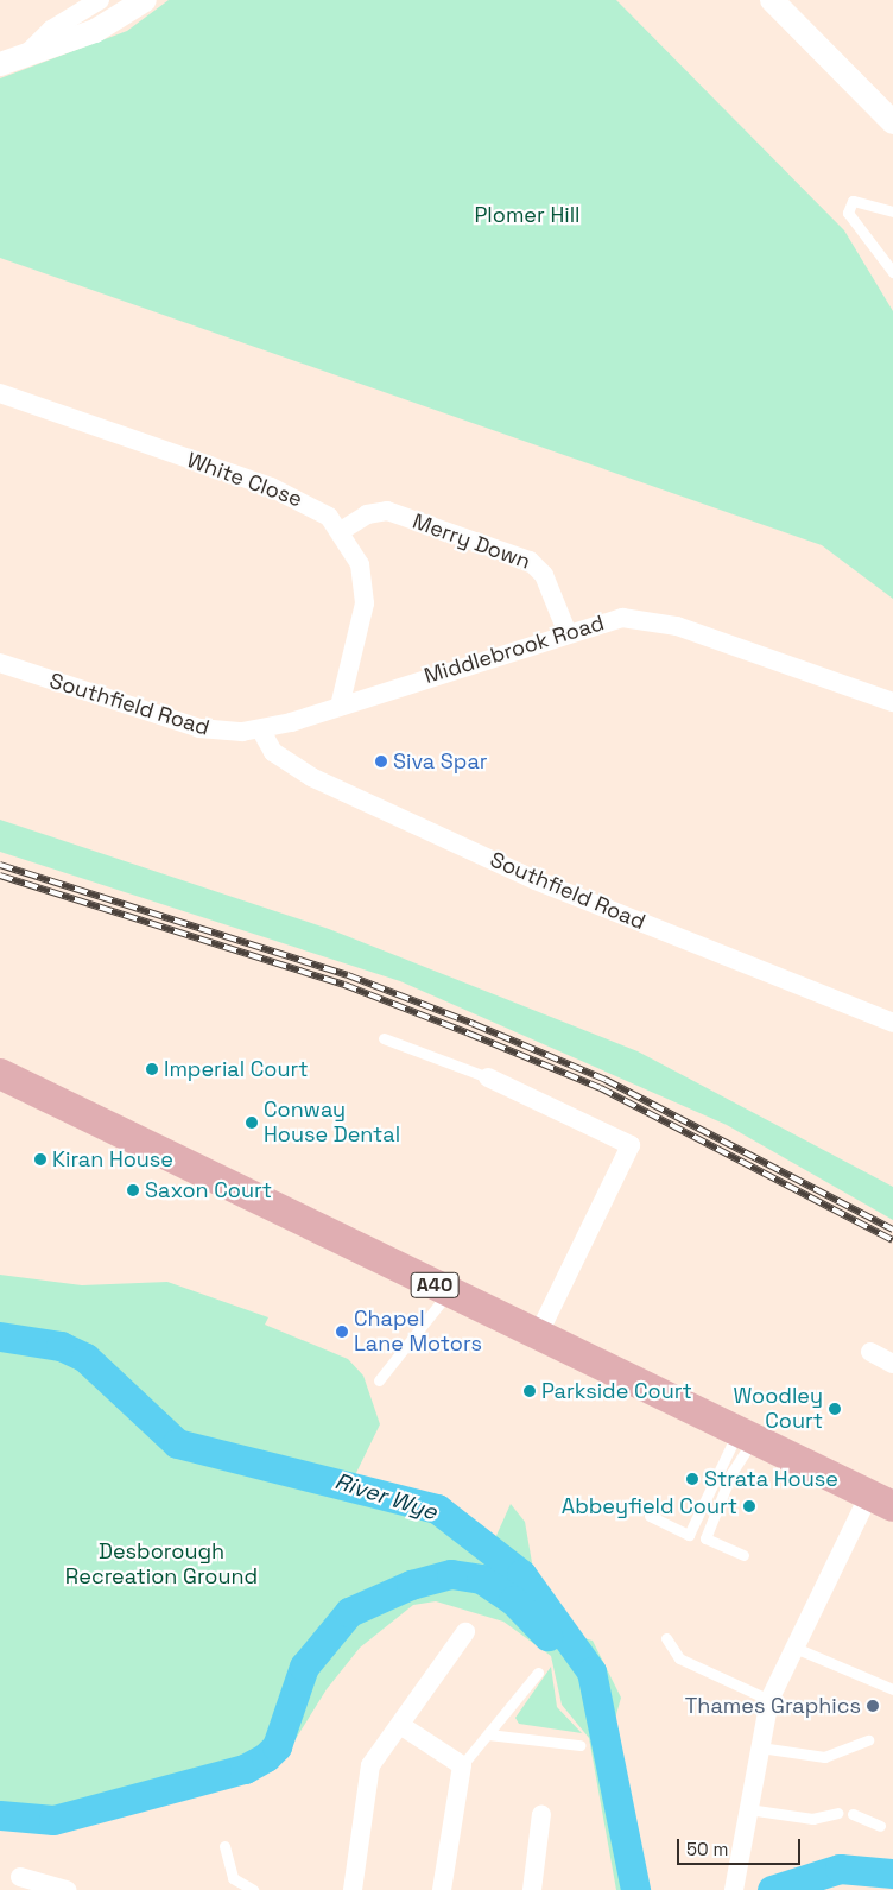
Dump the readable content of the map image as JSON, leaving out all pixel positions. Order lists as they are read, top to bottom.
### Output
{
  "streets": {
    "main road": ["A40"],
    "street": [
      "White Close",
      "Merry Down",
      "Middlebrook Road",
      "Southfield Road"
    ]
  },
  "crossings": [
    ["White Close", "Merry Down"],
    ["White Close", "Middlebrook Road"],
    ["White Close", "Southfield Road"],
    ["Merry Down", "Middlebrook Road"],
    ["Middlebrook Road", "Southfield Road"]
  ],
  "water": ["River Wye"],
  "parks": ["Plomer Hill", "Desborough Recreation Ground"],
  "places": [
    "Siva Spar",
    "Imperial Court",
    "Conway House Dental",
    "Kiran House",
    "Saxon Court",
    "Chapel Lane Motors",
    "Parkside Court",
    "Woodley Court",
    "Strata House",
    "Abbeyfield Court",
    "Thames Graphics"
  ],
  "scale_bar": "50 m"
}
